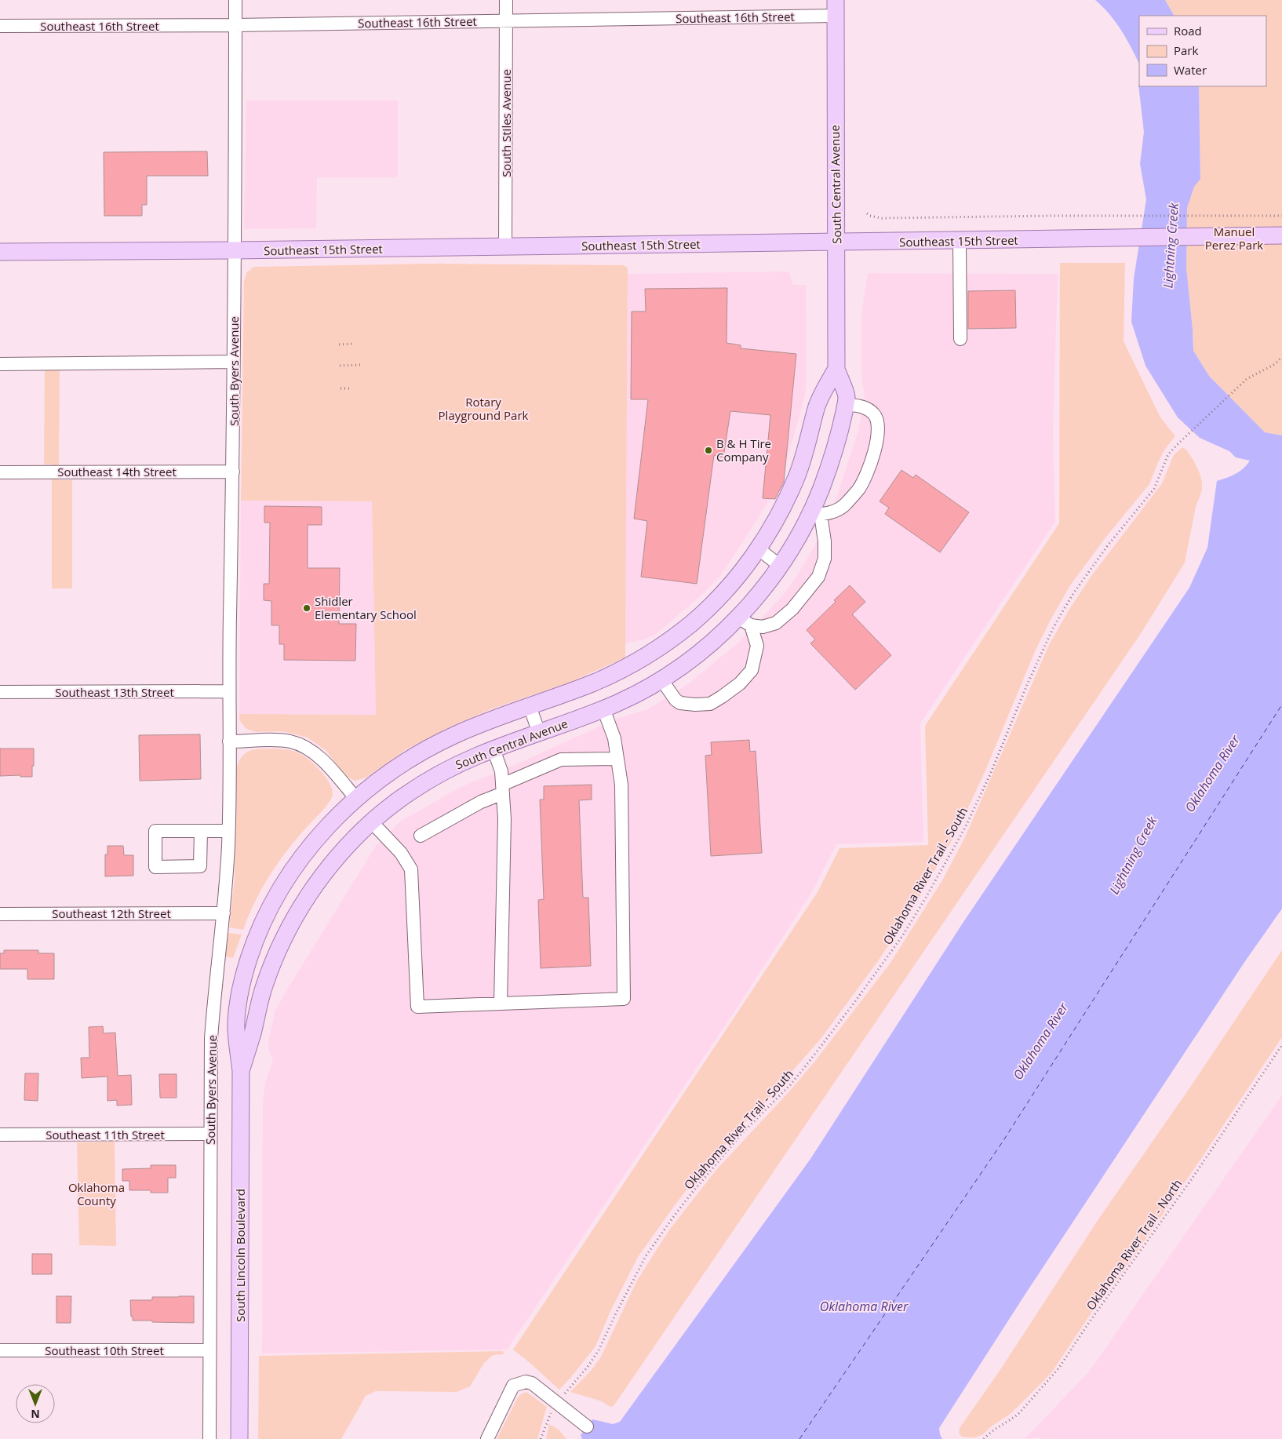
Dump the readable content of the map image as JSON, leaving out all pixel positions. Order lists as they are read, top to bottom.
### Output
{
  "streets": {
    "main road": ["South Central Avenue", "Southeast 15th Street", "South Lincoln Boulevard"],
    "street": [
      "Southeast 16th Street",
      "South Stiles Avenue",
      "South Byers Avenue",
      "Southeast 14th Street",
      "Southeast 13th Street",
      "Southeast 12th Street",
      "Southeast 11th Street",
      "Southeast 10th Street"
    ],
    "path": ["Oklahoma River Trail - South", "Oklahoma River Trail - North"]
  },
  "crossings": [
    ["Southeast 16th Street", "South Stiles Avenue"],
    ["Southeast 16th Street", "South Central Avenue"],
    ["Southeast 16th Street", "South Byers Avenue"],
    ["South Stiles Avenue", "Southeast 15th Street"],
    ["South Central Avenue", "Southeast 15th Street"],
    ["South Central Avenue", "South Lincoln Boulevard"],
    ["Southeast 15th Street", "South Byers Avenue"],
    ["South Byers Avenue", "Southeast 14th Street"],
    ["South Byers Avenue", "Southeast 13th Street"],
    ["South Byers Avenue", "Southeast 12th Street"],
    ["South Byers Avenue", "Southeast 11th Street"],
    ["South Byers Avenue", "Southeast 10th Street"]
  ],
  "water": ["Lightning Creek", "Oklahoma River"],
  "parks": ["Manuel Perez Park", "Rotary Playground Park", "Oklahoma County"],
  "places": ["B & H Tire Company", "Shidler Elementary School"],
  "legend": ["Road", "Park", "Water"],
  "north": "bottom"
}
